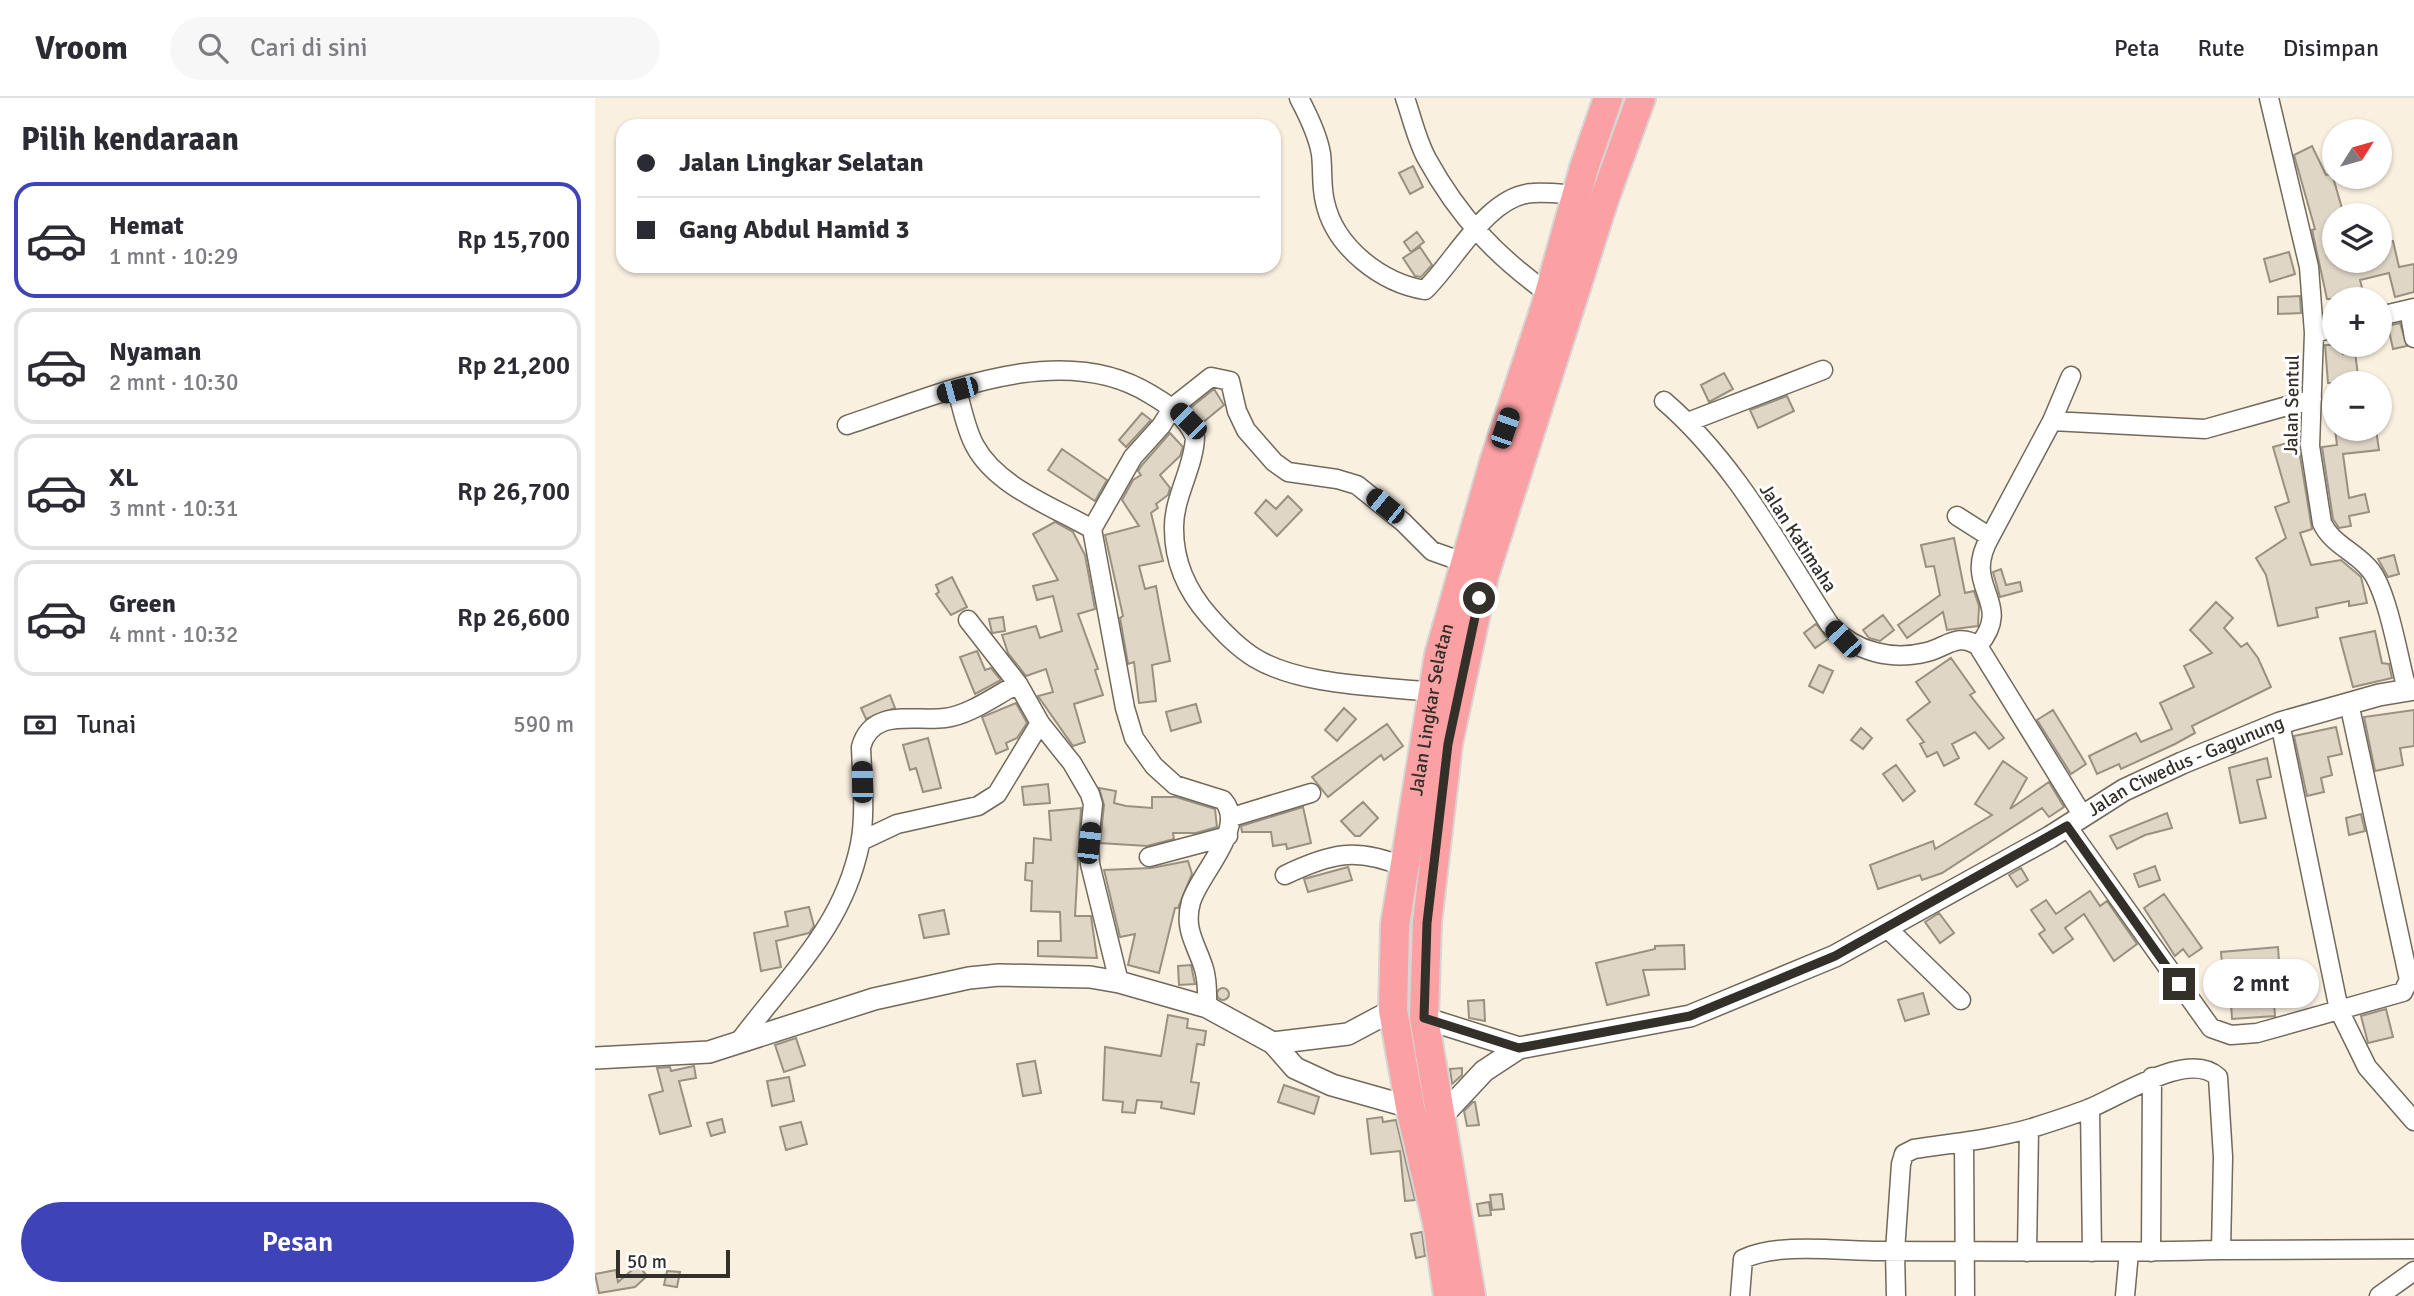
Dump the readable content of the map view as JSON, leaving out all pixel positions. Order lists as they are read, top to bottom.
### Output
{
  "streets": {
    "highway": ["Jalan Lingkar Selatan"],
    "street": ["Jalan Sentul", "Jalan Katimaha", "Jalan Ciwedus - Gagunung"]
  },
  "crossings": [
    ["Jalan Sentul", "Jalan Ciwedus - Gagunung"],
    ["Jalan Lingkar Selatan", "Jalan Ciwedus - Gagunung"]
  ],
  "scale_bar": "50 m",
  "north": "top right",
  "page": {
    "header": "Vroom",
    "search": "Cari di sini",
    "nav": ["Peta", "Rute", "Disimpan"],
    "heading": "Pilih kendaraan",
    "map_buttons": ["+", "−"],
    "banner": ["Jalan Lingkar Selatan", "Gang Abdul Hamid 3"],
    "list": [
      {
        "name": "Hemat",
        "note": "1 mnt · 10:29",
        "value": "Rp 15,700"
      },
      {
        "name": "Nyaman",
        "note": "2 mnt · 10:30",
        "value": "Rp 21,200"
      },
      {
        "name": "XL",
        "note": "3 mnt · 10:31",
        "value": "Rp 26,700"
      },
      {
        "name": "Green",
        "note": "4 mnt · 10:32",
        "value": "Rp 26,600"
      }
    ],
    "pay": ["Tunai", "590 m"],
    "bubble": "2 mnt",
    "buttons": "Pesan",
    "scale": "50 m"
  }
}
